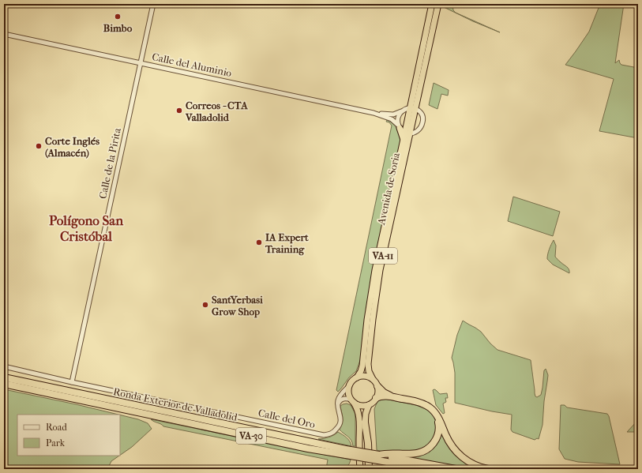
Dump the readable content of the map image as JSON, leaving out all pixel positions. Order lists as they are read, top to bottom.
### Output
{
  "streets": {
    "highway": [
      "Avenida de Soria",
      "VA-11",
      "Ronda Exterior de Valladolid",
      "VA-30"
    ],
    "street": ["Calle del Aluminio", "Calle de la Pirita", "Calle del Oro"]
  },
  "crossings": [
    ["Calle del Aluminio", "Calle de la Pirita"],
    ["Calle del Aluminio", "Avenida de Soria"],
    ["Calle de la Pirita", "Calle del Oro"],
    ["Avenida de Soria", "VA-11"]
  ],
  "districts": ["Polígono San Cristóbal"],
  "places": [
    "Bimbo",
    "Correos - CTA Valladolid",
    "Corte Inglés (Almacén)",
    "IA Expert Training",
    "SantYerbasi Grow Shop"
  ],
  "legend": ["Road", "Park"]
}
